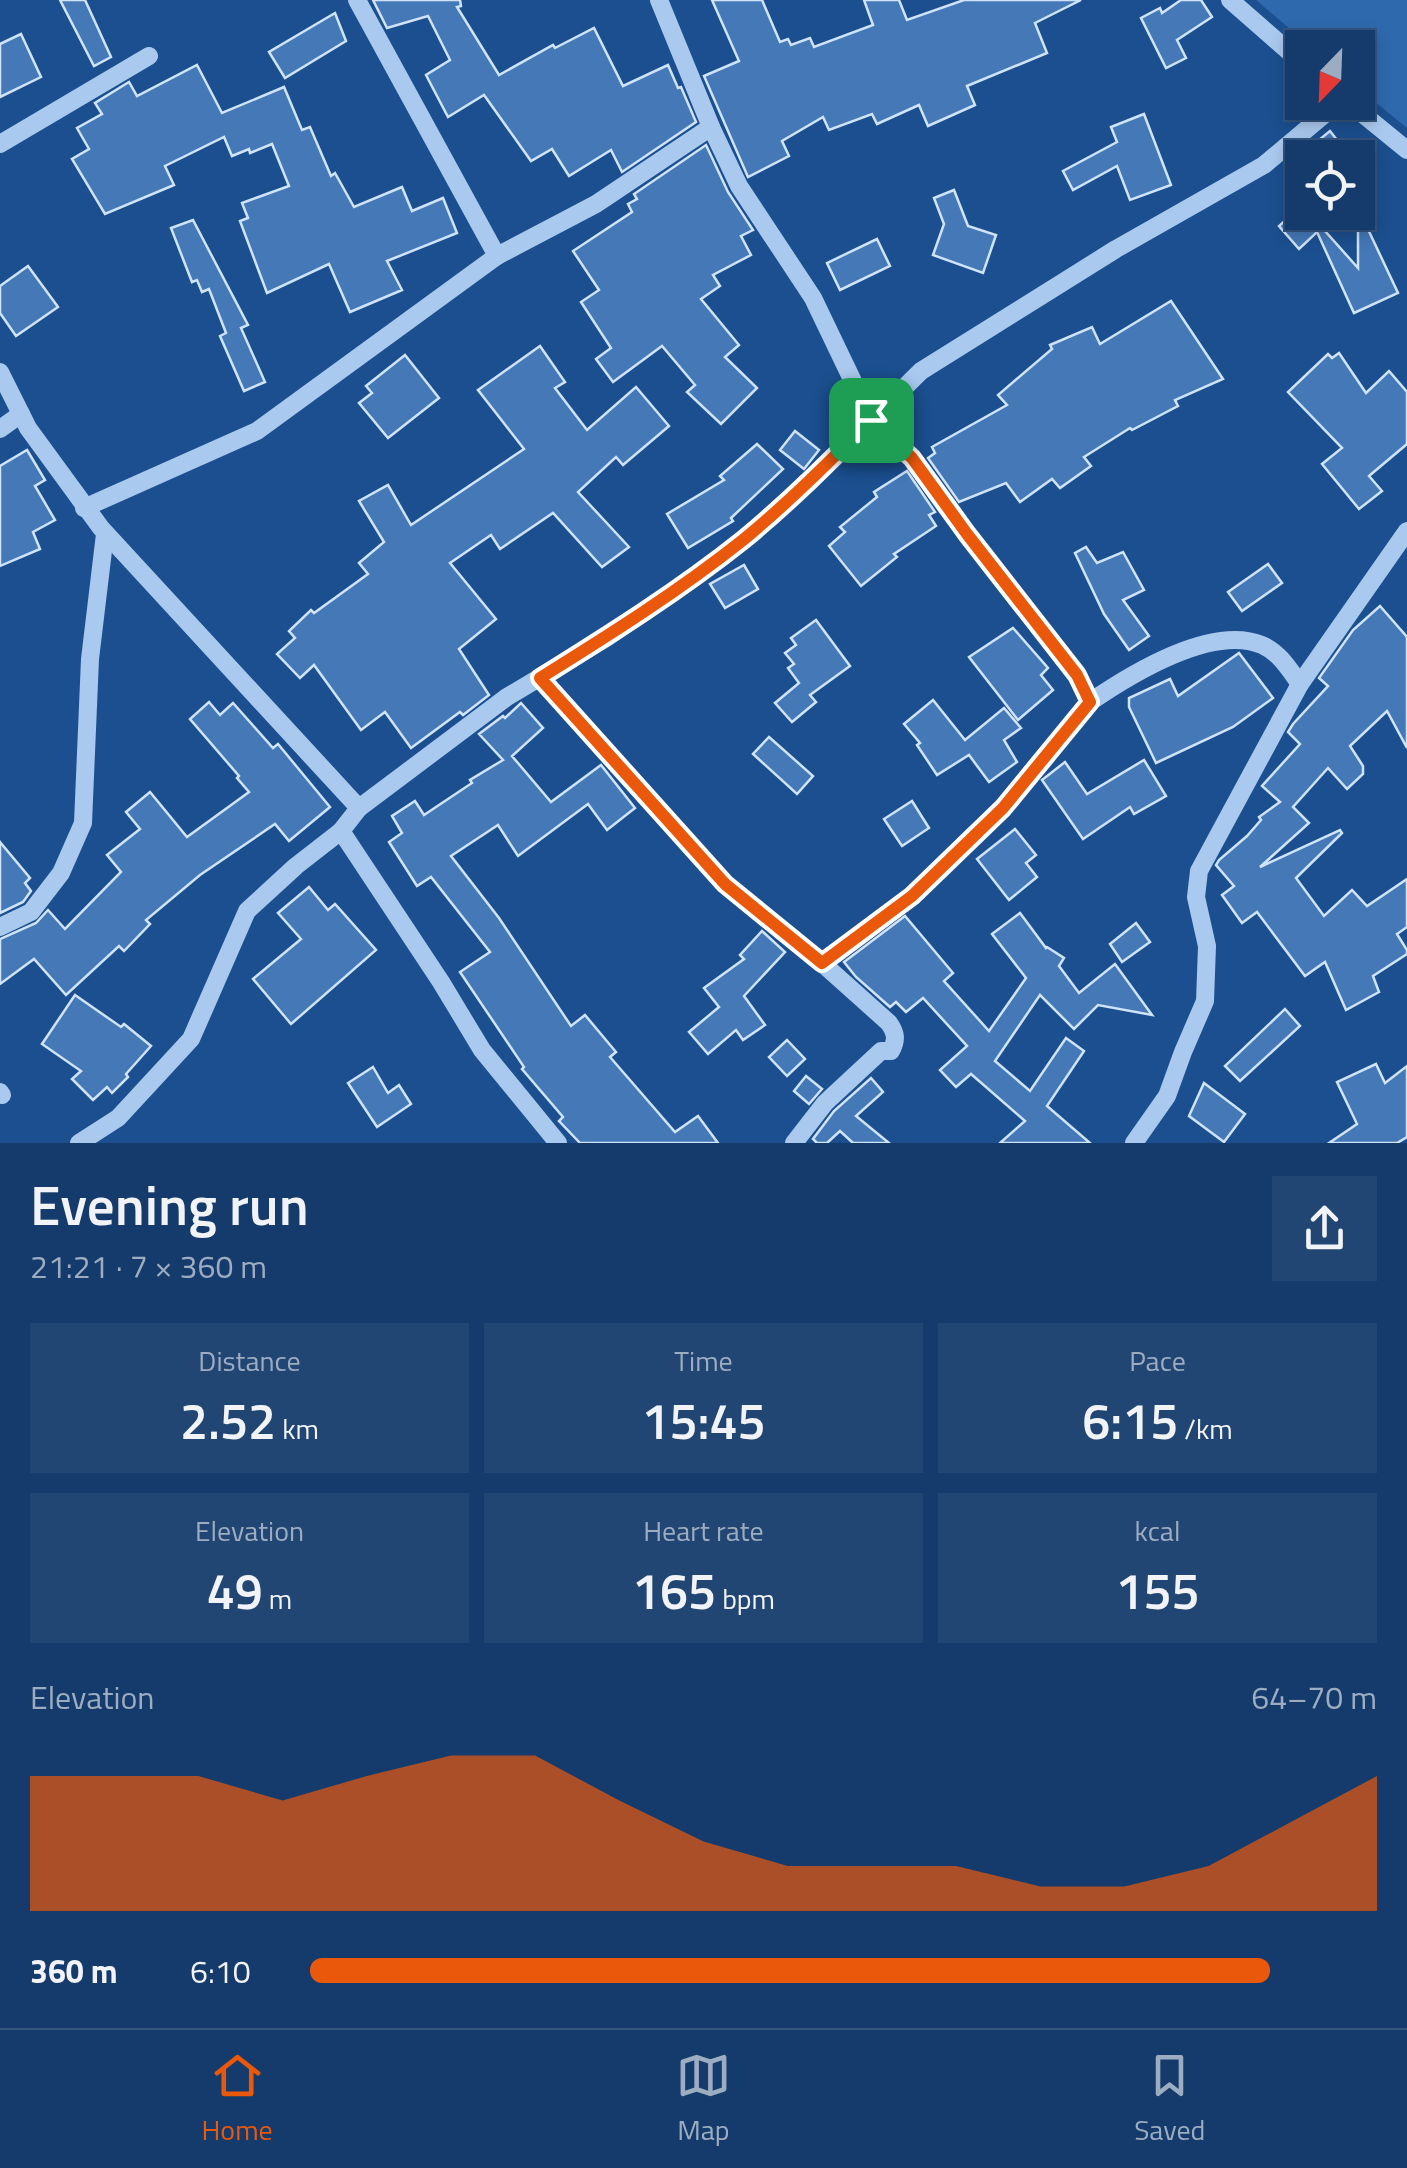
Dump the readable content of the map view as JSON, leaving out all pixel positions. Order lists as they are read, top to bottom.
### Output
{
  "north": "bottom left",
  "page": {
    "heading": ["Evening run", "21:21 · 7 × 360 m"],
    "stats": [
      ["Distance", "2.52 km"],
      ["Time", "15:45"],
      ["Pace", "6:15 /km"],
      ["Elevation", "49 m"],
      ["Heart rate", "165 bpm"],
      ["kcal", "155"]
    ],
    "chart": ["Elevation", "64–70 m"],
    "list": [
      {
        "name": "360 m",
        "note": "6:10"
      }
    ],
    "tabs": ["Home", "Map", "Saved"]
  }
}
